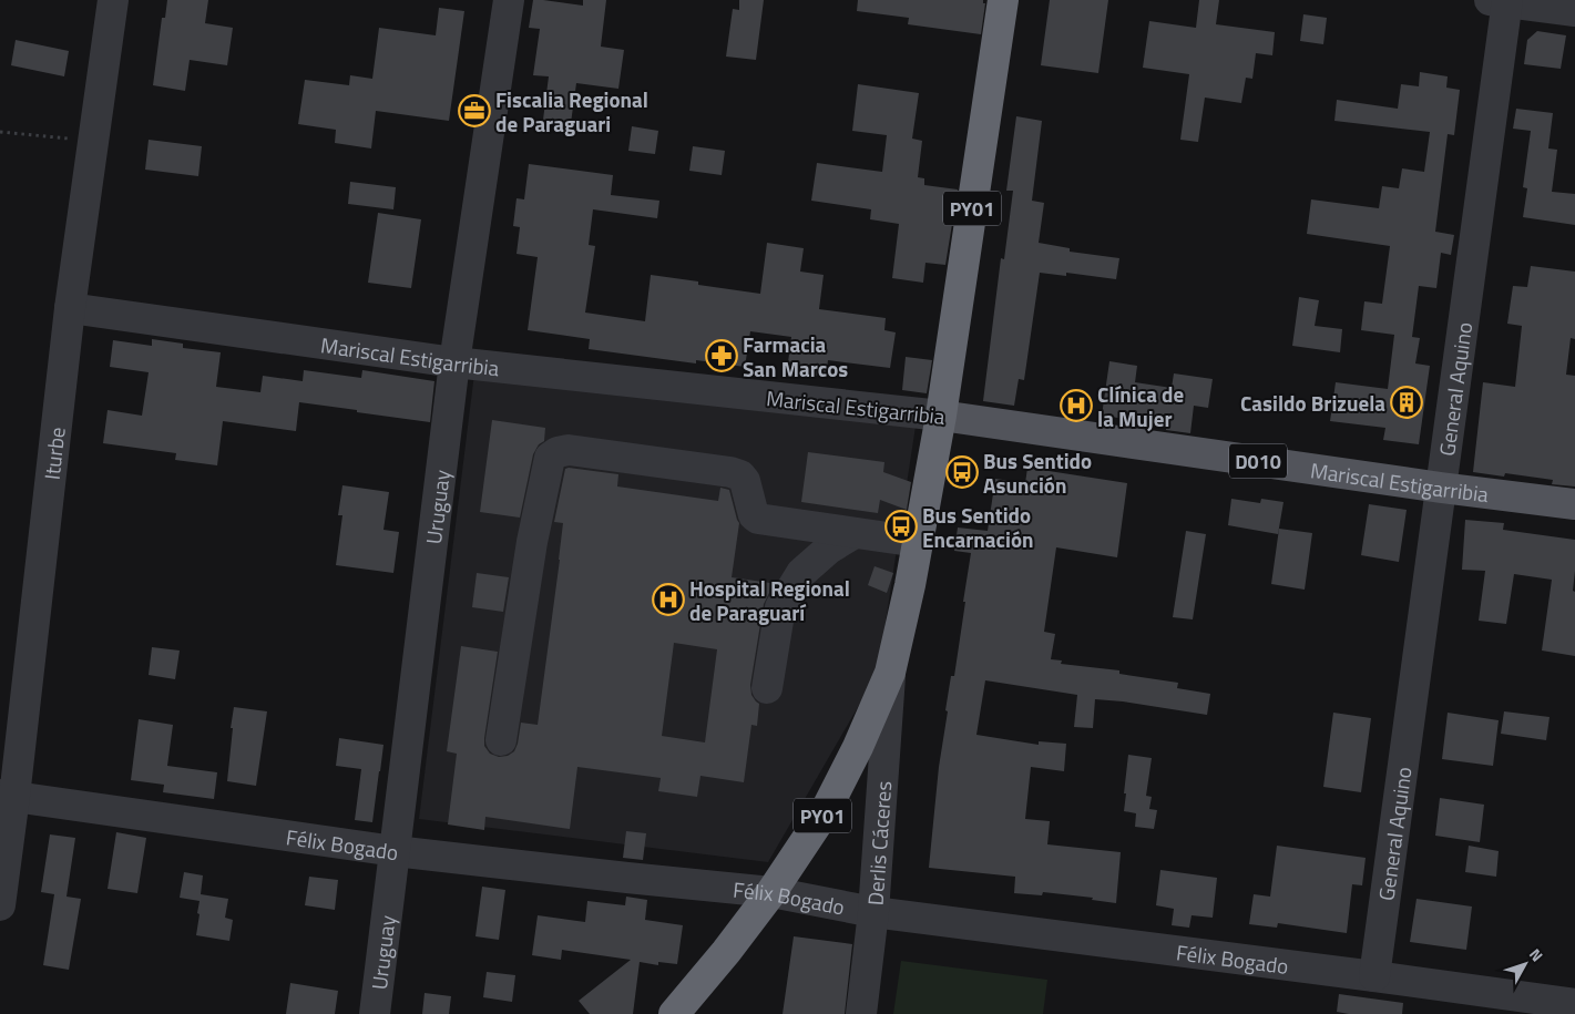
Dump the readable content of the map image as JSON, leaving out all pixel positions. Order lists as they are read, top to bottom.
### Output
{
  "streets": {
    "highway": ["PY01"],
    "main road": ["Mariscal Estigarribia", "D010"],
    "street": [
      "General Aquino",
      "Iturbe",
      "Uruguay",
      "Félix Bogado",
      "Derlis Cáceres"
    ]
  },
  "crossings": [
    ["PY01", "Mariscal Estigarribia"],
    ["PY01", "Félix Bogado"],
    ["PY01", "Derlis Cáceres"],
    ["Mariscal Estigarribia", "General Aquino"],
    ["Mariscal Estigarribia", "Iturbe"],
    ["Mariscal Estigarribia", "Uruguay"],
    ["General Aquino", "Félix Bogado"],
    ["Iturbe", "Félix Bogado"],
    ["Uruguay", "Félix Bogado"],
    ["Félix Bogado", "Derlis Cáceres"]
  ],
  "places": {
    "office": ["Fiscalia Regional de Paraguari"],
    "pharmacy": ["Farmacia San Marcos"],
    "building": ["Casildo Brizuela"],
    "hospital": ["Clínica de la Mujer", "Hospital Regional de Paraguarí"],
    "bus stop": ["Bus Sentido Asunción", "Bus Sentido Encarnación"]
  },
  "north": "top right"
}
